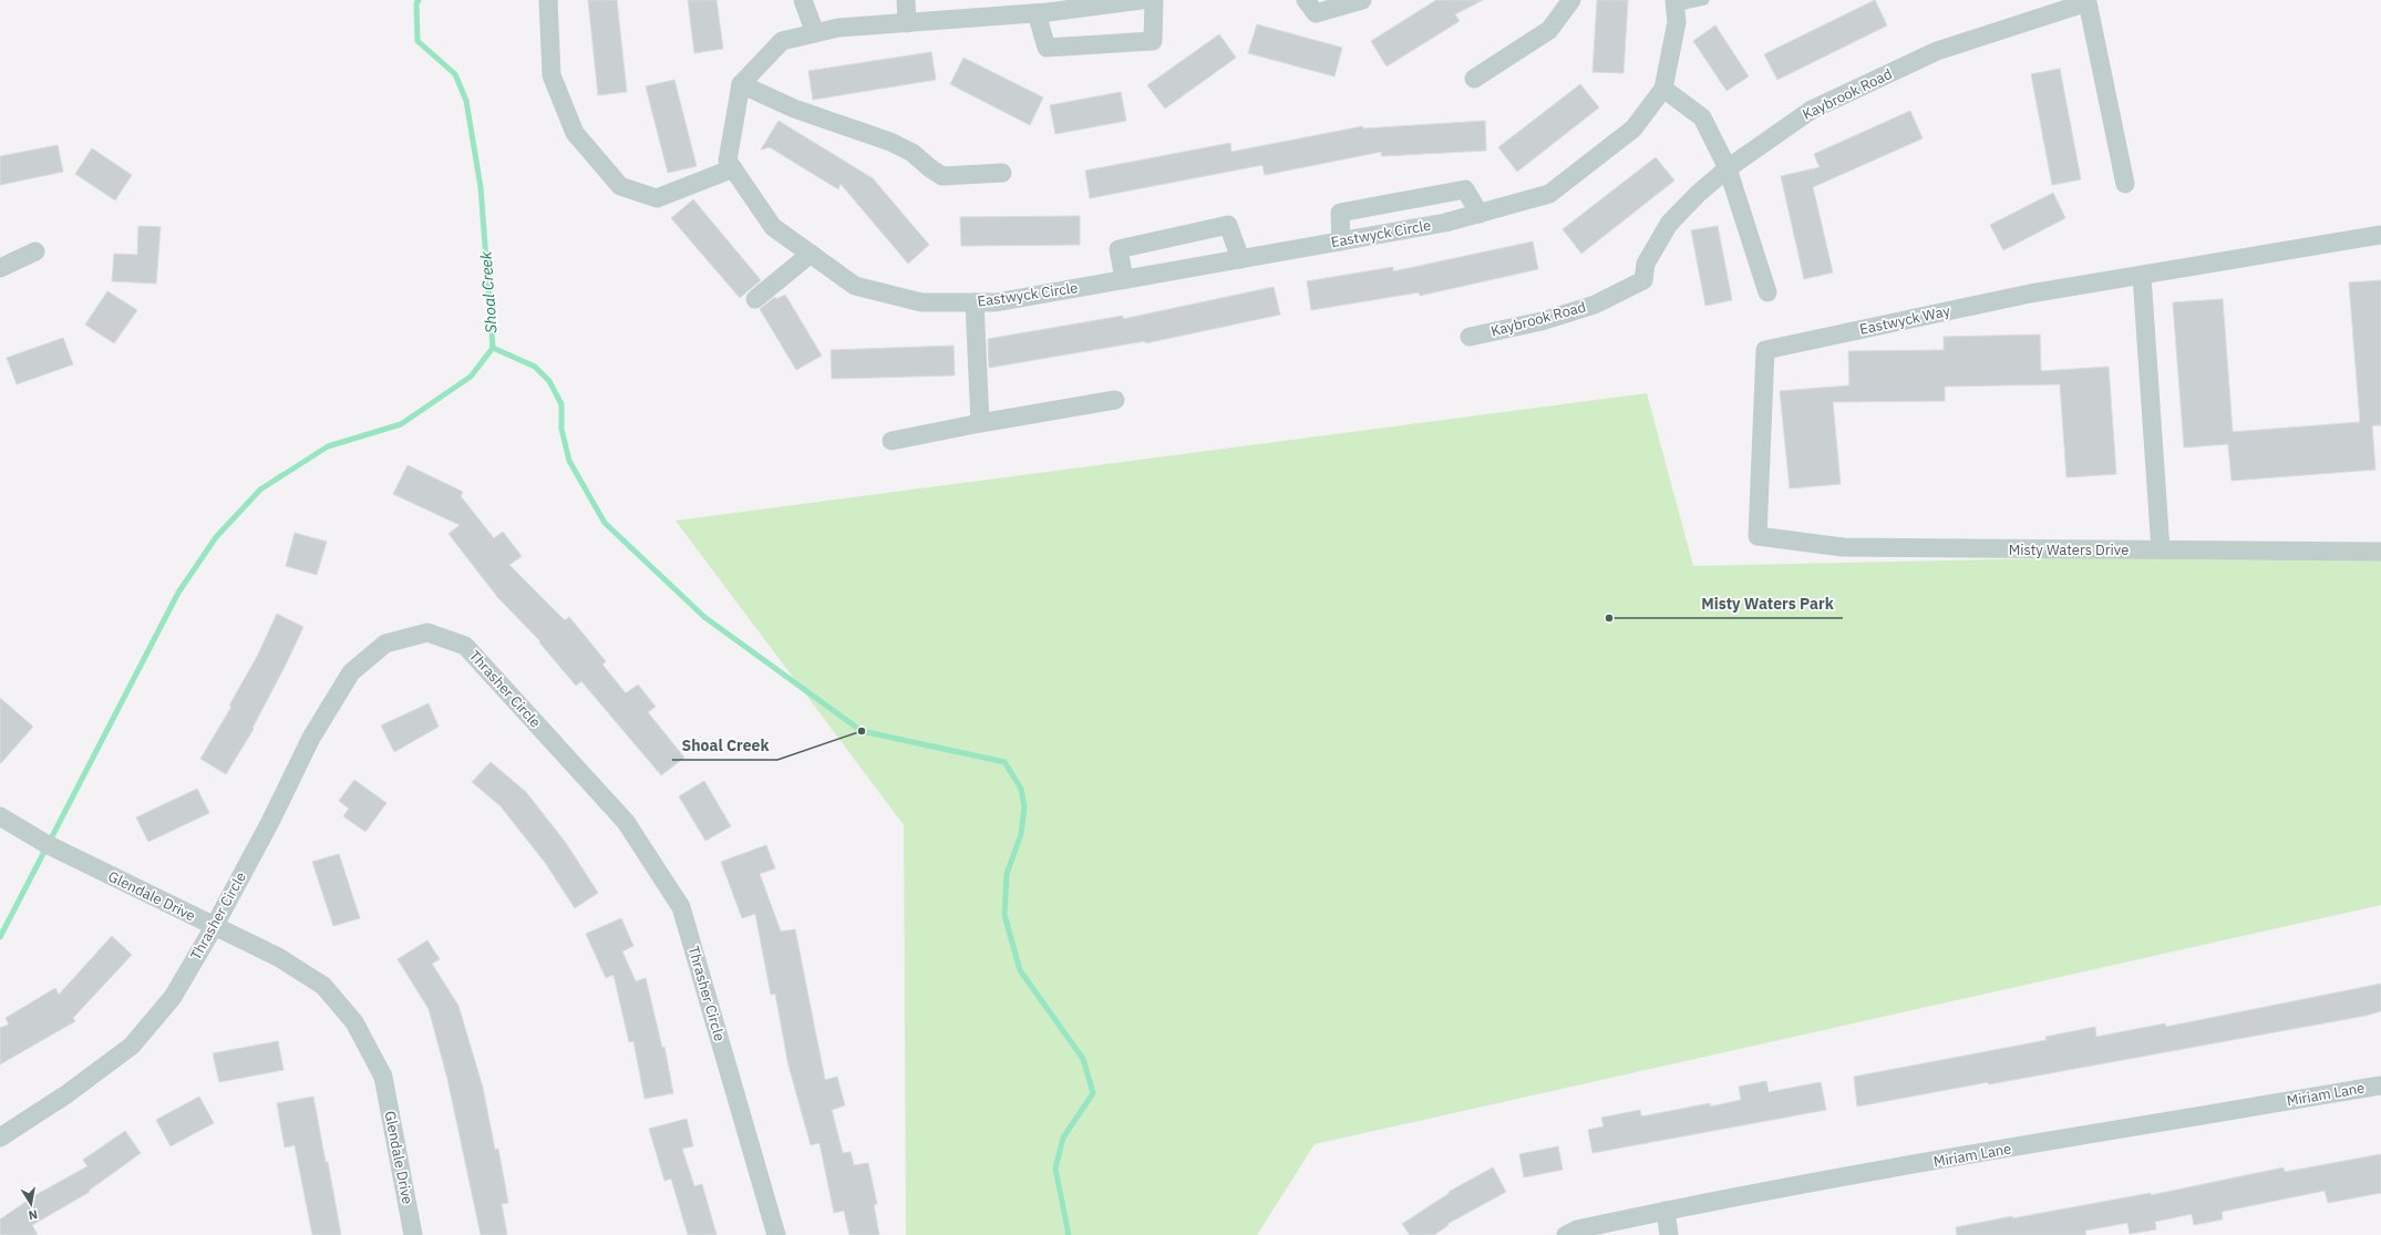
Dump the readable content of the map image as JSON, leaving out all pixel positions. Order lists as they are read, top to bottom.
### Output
{
  "streets": {
    "street": [
      "Kaybrook Road",
      "Eastwyck Circle",
      "Eastwyck Way",
      "Misty Waters Drive",
      "Thrasher Circle",
      "Glendale Drive",
      "Miriam Lane"
    ]
  },
  "crossings": [
    ["Eastwyck Way", "Misty Waters Drive"],
    ["Thrasher Circle", "Glendale Drive"]
  ],
  "water": ["Shoal Creek"],
  "places": ["Misty Waters Park", "Shoal Creek"],
  "north": "bottom"
}
